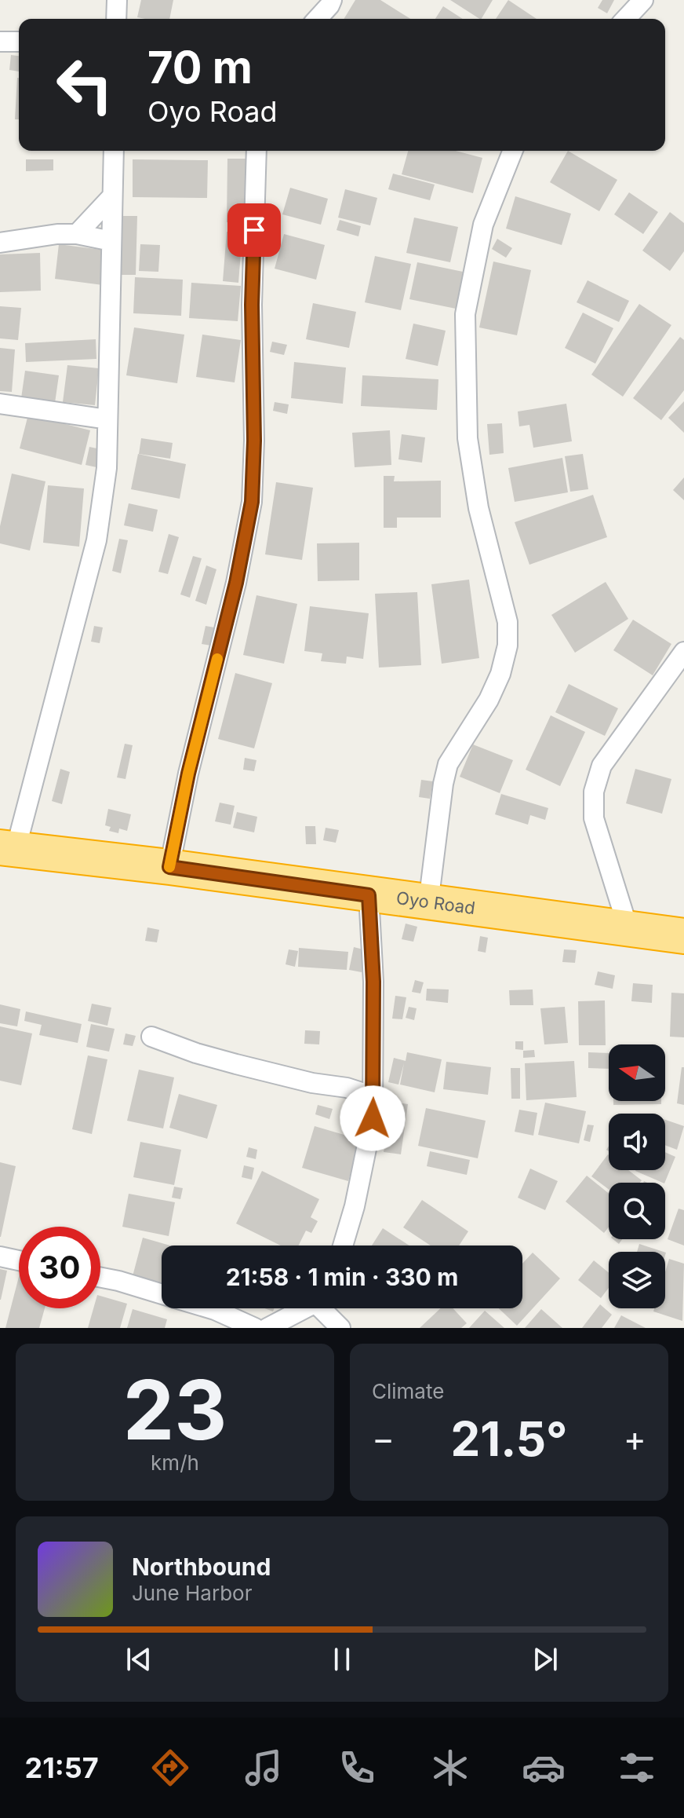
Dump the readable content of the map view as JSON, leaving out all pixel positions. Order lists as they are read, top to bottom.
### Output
{
  "streets": {
    "highway": ["Oyo Road"]
  },
  "north": "left",
  "page": {
    "turn": ["70 m", "Oyo Road"],
    "limit": "30",
    "trip": "21:58 · 1 min · 330 m",
    "tile": [
      ["23", "km/h"],
      "Climate"
    ],
    "heat": ["−", "21.5°", "+"],
    "song": ["Northbound", "June Harbor"],
    "tabs": "21:57"
  }
}
